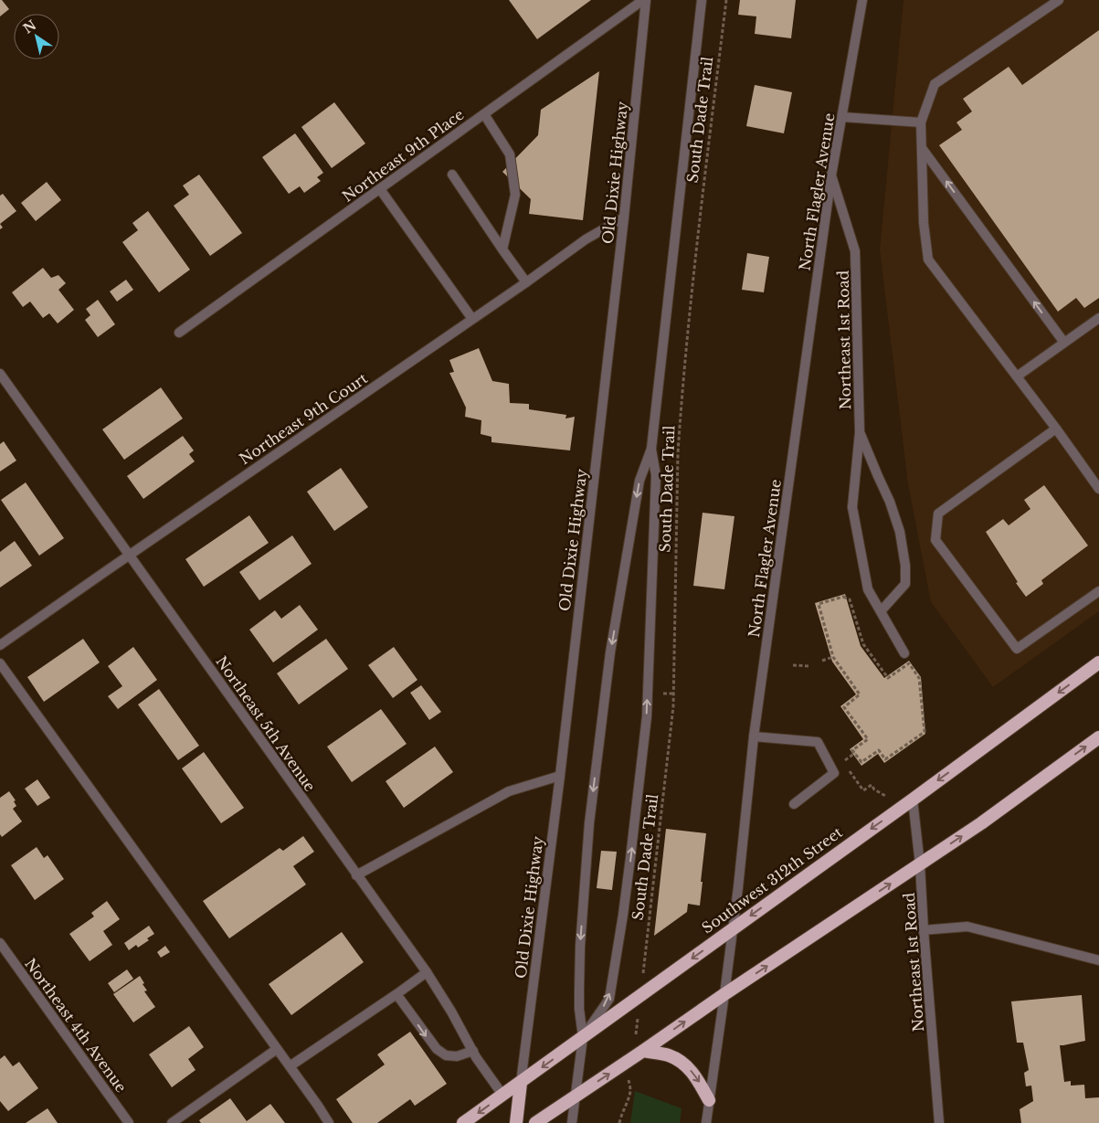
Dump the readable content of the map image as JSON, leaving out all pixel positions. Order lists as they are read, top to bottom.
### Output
{
  "streets": {
    "highway": ["Southwest 312th Street"],
    "street": [
      "Northeast 9th Place",
      "Old Dixie Highway",
      "North Flagler Avenue",
      "Northeast 1st Road",
      "Northeast 9th Court",
      "Northeast 5th Avenue",
      "Northeast 4th Avenue"
    ],
    "path": ["South Dade Trail"]
  },
  "crossings": [
    ["Northeast 9th Place", "Old Dixie Highway"],
    ["Old Dixie Highway", "Northeast 9th Court"],
    ["Old Dixie Highway", "Southwest 312th Street"],
    ["North Flagler Avenue", "Northeast 1st Road"],
    ["North Flagler Avenue", "Southwest 312th Street"],
    ["Northeast 1st Road", "Southwest 312th Street"],
    ["Northeast 9th Court", "Northeast 5th Avenue"],
    ["Northeast 5th Avenue", "Southwest 312th Street"]
  ],
  "north": "top left"
}
